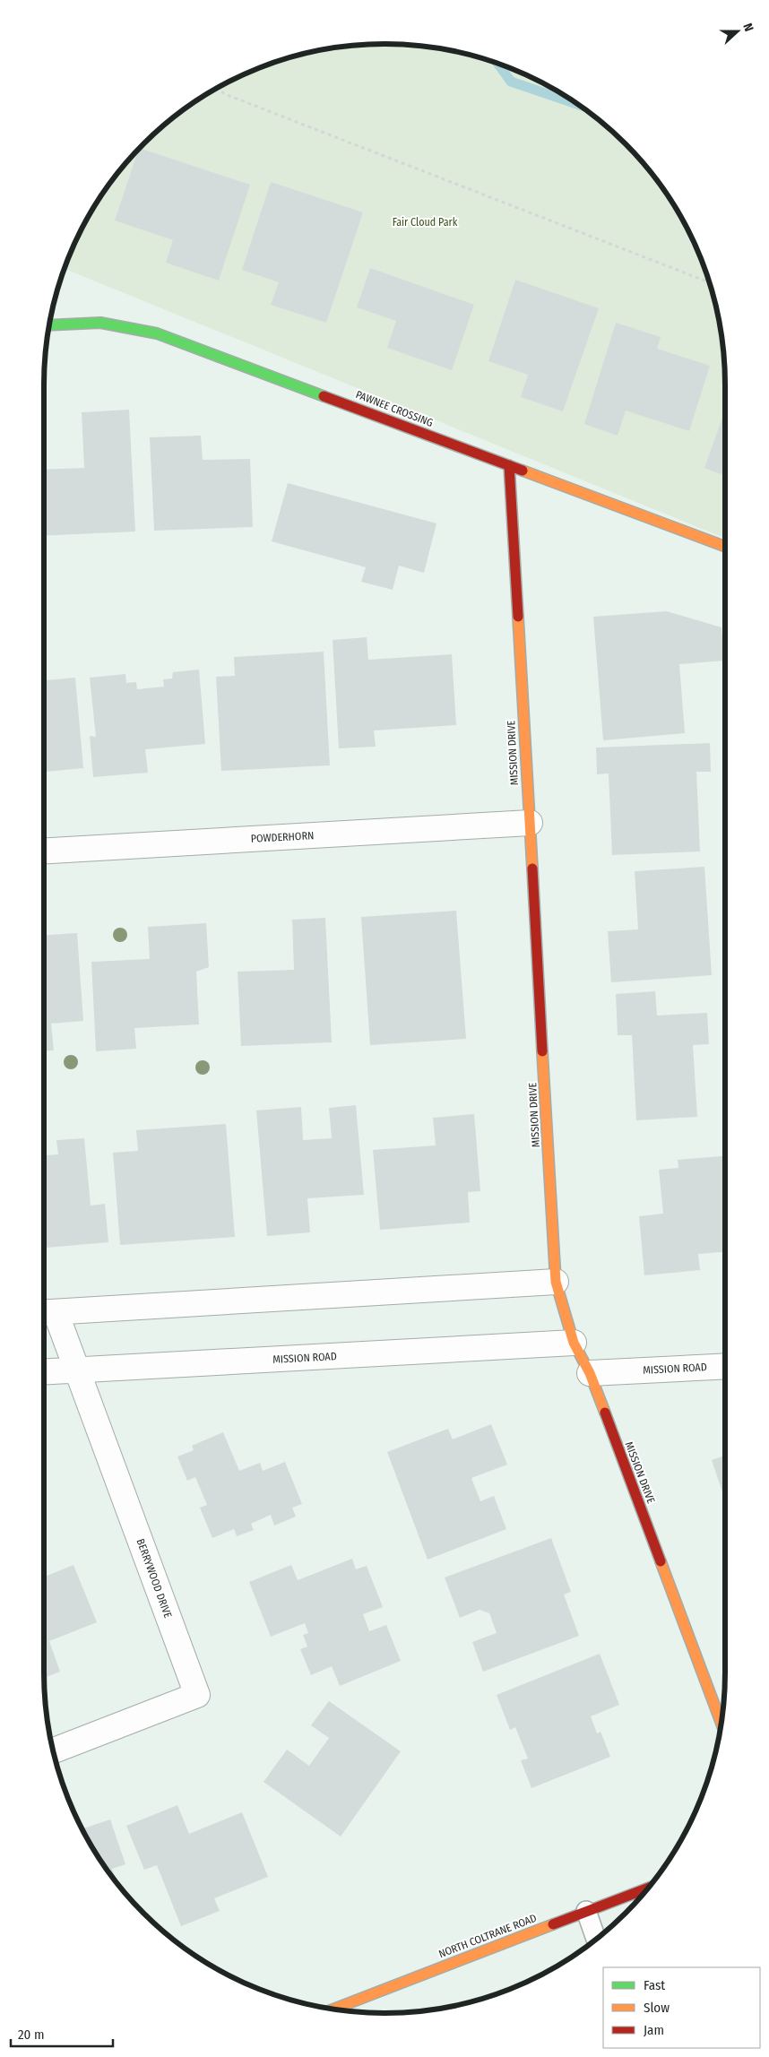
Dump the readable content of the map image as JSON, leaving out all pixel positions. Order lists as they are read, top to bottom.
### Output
{
  "streets": {
    "street": [
      "PAWNEE CROSSING",
      "MISSION DRIVE",
      "POWDERHORN",
      "MISSION ROAD",
      "BERRYWOOD DRIVE",
      "NORTH COLTRANE ROAD"
    ]
  },
  "crossings": [
    ["PAWNEE CROSSING", "MISSION DRIVE"],
    ["MISSION DRIVE", "POWDERHORN"],
    ["MISSION DRIVE", "MISSION ROAD"],
    ["MISSION ROAD", "BERRYWOOD DRIVE"]
  ],
  "parks": ["Fair Cloud Park"],
  "legend": ["Fast", "Slow", "Jam"],
  "scale_bar": "20 m",
  "north": "right"
}
